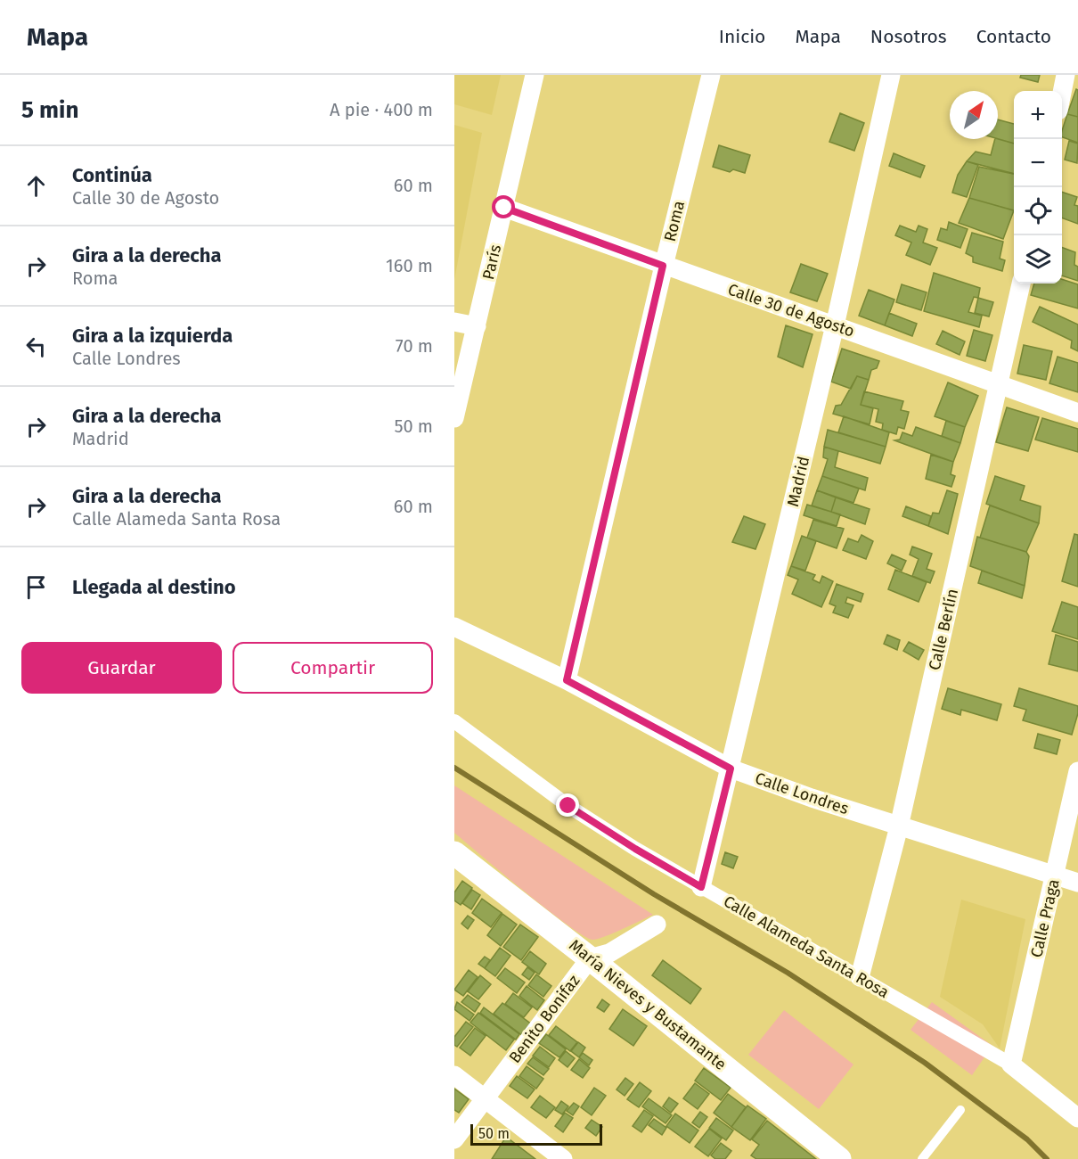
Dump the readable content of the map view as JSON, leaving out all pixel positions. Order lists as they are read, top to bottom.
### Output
{
  "streets": {
    "street": [
      "Roma",
      "París",
      "Calle 30 de Agosto",
      "Madrid",
      "Calle Berlín",
      "Calle Londres",
      "Calle Praga",
      "Calle Alameda Santa Rosa",
      "María Nieves y Bustamante",
      "Benito Bonifaz"
    ]
  },
  "crossings": [
    ["Roma", "Calle 30 de Agosto"],
    ["Roma", "Calle Londres"],
    ["París", "Calle 30 de Agosto"],
    ["Calle 30 de Agosto", "Madrid"],
    ["Calle 30 de Agosto", "Calle Berlín"],
    ["Madrid", "Calle Londres"],
    ["Madrid", "Calle Alameda Santa Rosa"],
    ["Calle Berlín", "Calle Londres"],
    ["Calle Berlín", "Calle Alameda Santa Rosa"],
    ["Calle Londres", "Calle Praga"],
    ["Calle Praga", "Calle Alameda Santa Rosa"],
    ["María Nieves y Bustamante", "Benito Bonifaz"]
  ],
  "scale_bar": "50 m",
  "north": "top right",
  "page": {
    "header": "Mapa",
    "nav": [
      "Inicio",
      "Mapa",
      "Nosotros",
      "Contacto"
    ],
    "heading": ["5 min", "A pie · 400 m"],
    "map_buttons": ["+", "−"],
    "list": [
      ["Continúa", "Calle 30 de Agosto", "60 m"],
      ["Gira a la derecha", "Roma", "160 m"],
      ["Gira a la izquierda", "Calle Londres", "70 m"],
      ["Gira a la derecha", "Madrid", "50 m"],
      ["Gira a la derecha", "Calle Alameda Santa Rosa", "60 m"],
      "Llegada al destino"
    ],
    "buttons": ["Guardar", "Compartir"],
    "scale": "50 m"
  }
}
